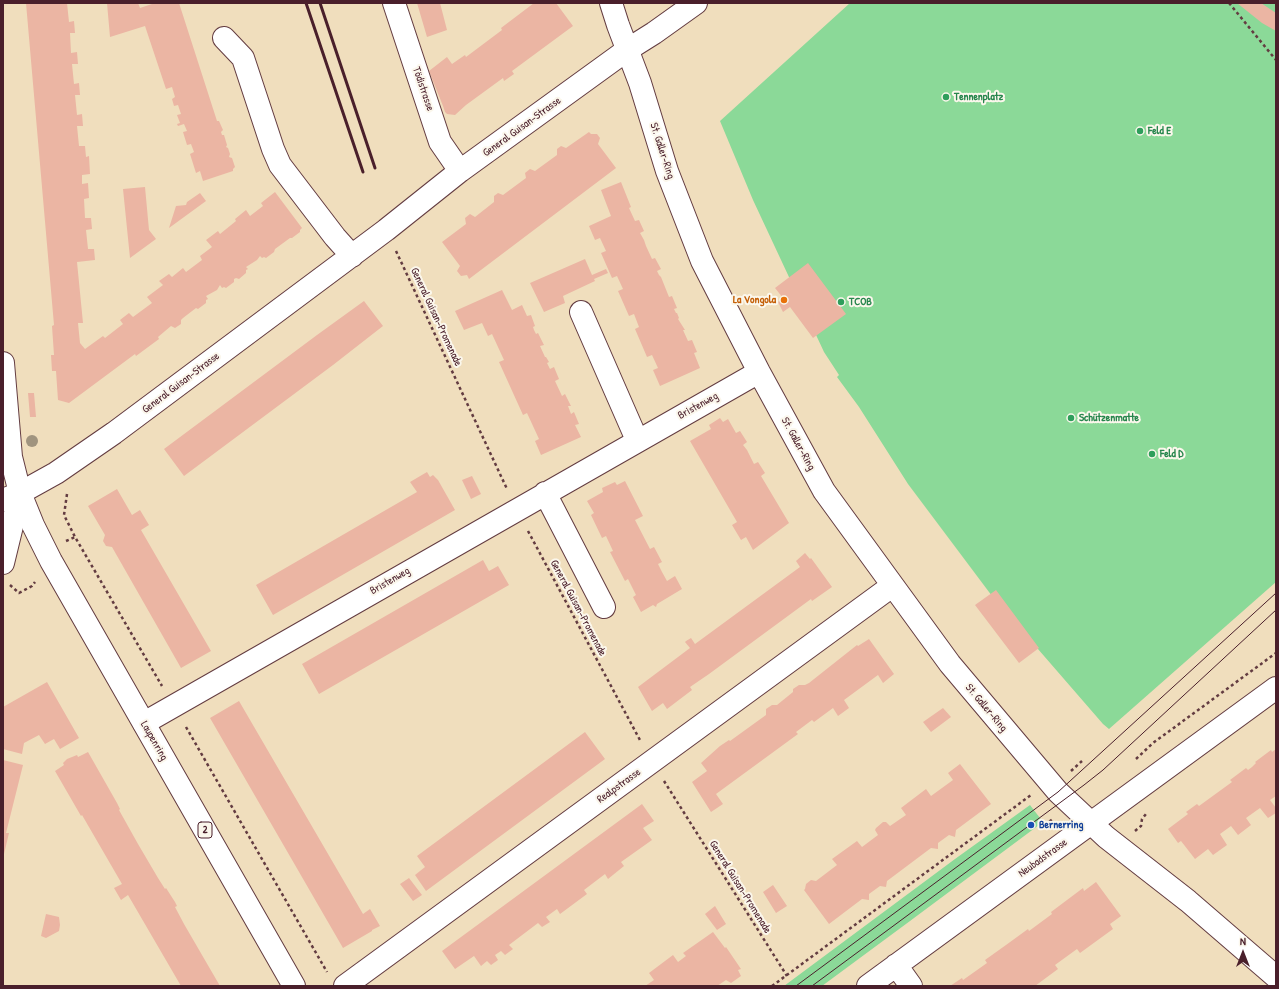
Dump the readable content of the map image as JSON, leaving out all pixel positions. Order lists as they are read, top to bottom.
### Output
{
  "streets": {
    "street": [
      "Tödistrasse",
      "General Guisan-Strasse",
      "St. Galler-Ring",
      "Bristenweg",
      "Laupenring",
      "Realpstrasse",
      "2",
      "Neubadstrasse"
    ],
    "path": ["General Guisan-Promenade"]
  },
  "crossings": [
    ["Tödistrasse", "General Guisan-Strasse"],
    ["General Guisan-Strasse", "St. Galler-Ring"],
    ["General Guisan-Strasse", "General Guisan-Promenade"],
    ["General Guisan-Strasse", "Laupenring"],
    ["General Guisan-Strasse", "2"],
    ["St. Galler-Ring", "Bristenweg"],
    ["St. Galler-Ring", "Realpstrasse"],
    ["St. Galler-Ring", "Neubadstrasse"],
    ["General Guisan-Promenade", "Bristenweg"],
    ["General Guisan-Promenade", "Realpstrasse"],
    ["Bristenweg", "Laupenring"],
    ["Laupenring", "2"]
  ],
  "places": [
    "Tennenplatz",
    "Feld E",
    "La Vongola",
    "TCOB",
    "Schützenmatte",
    "Feld D",
    "Bernerring"
  ],
  "north": "top"
}
